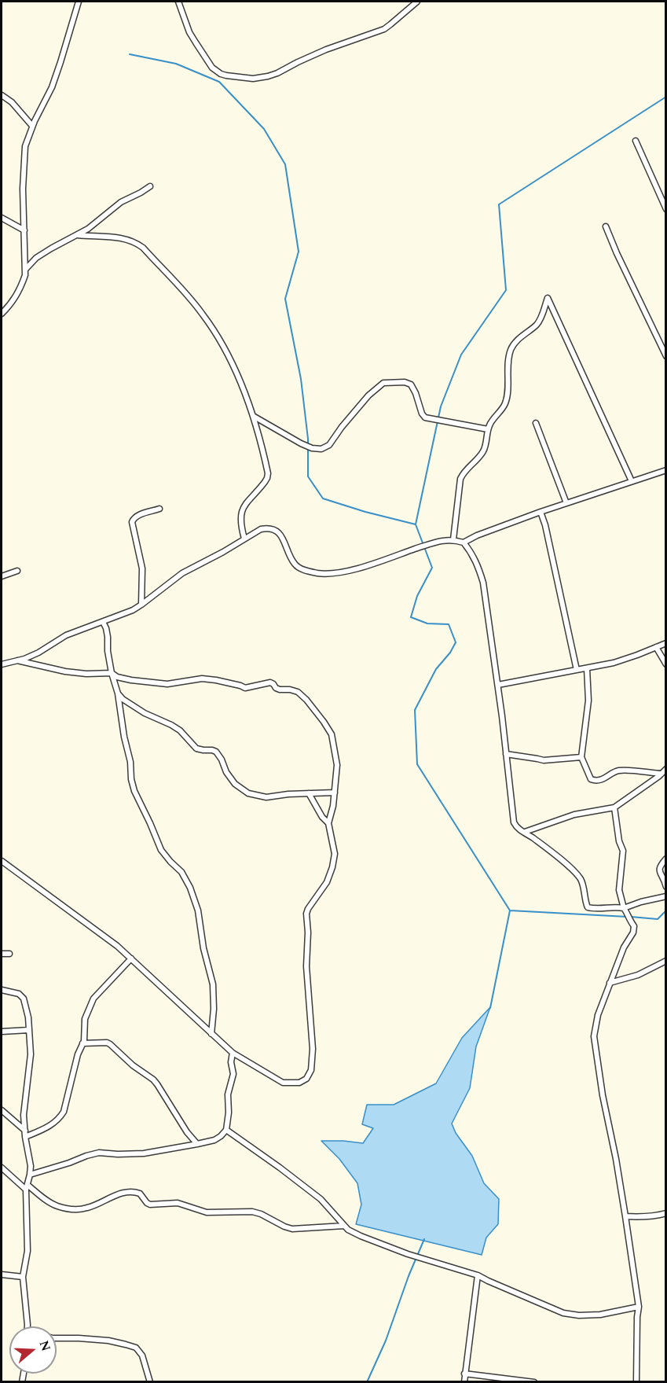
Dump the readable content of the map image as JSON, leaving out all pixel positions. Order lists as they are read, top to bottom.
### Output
{
  "north": "right"
}
